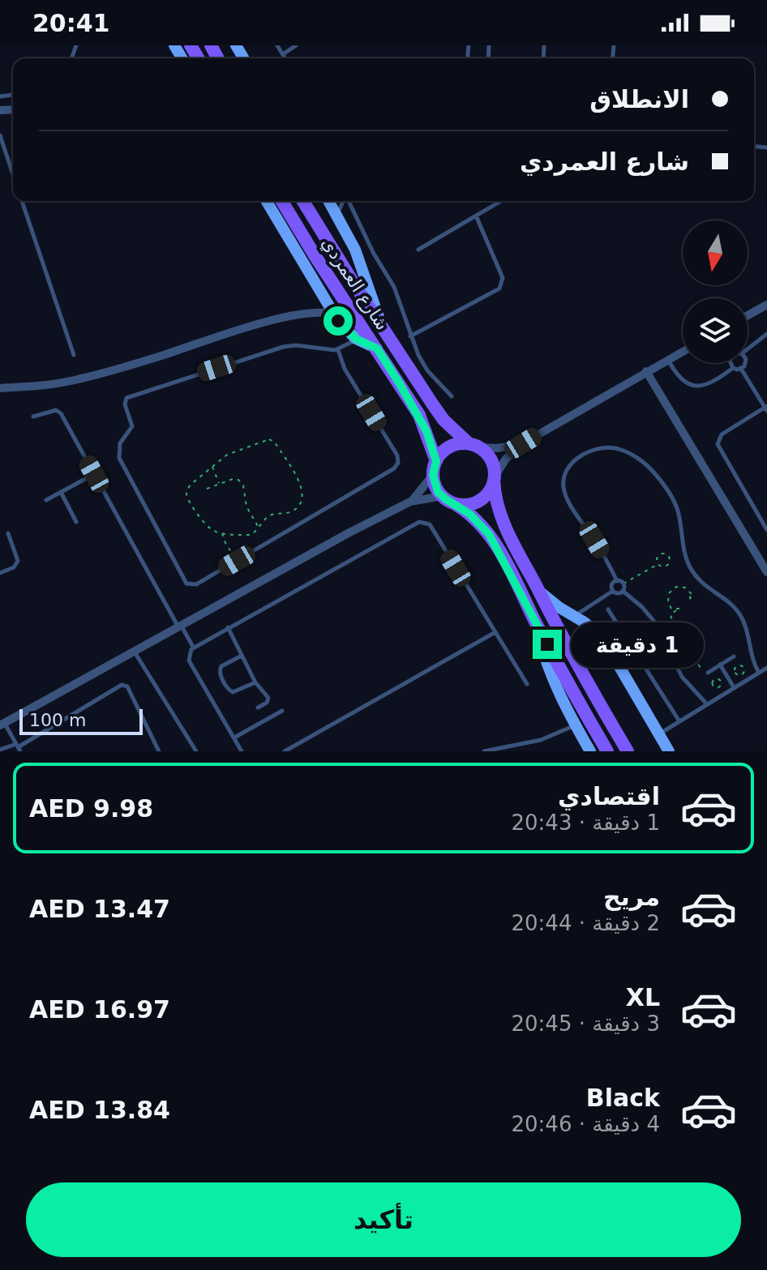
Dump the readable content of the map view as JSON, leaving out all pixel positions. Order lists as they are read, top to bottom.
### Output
{
  "streets": {
    "main road": ["شارع العمردي"]
  },
  "scale_bar": "100 m",
  "north": "bottom",
  "page": {
    "status": "20:41",
    "banner": ["الانطلاق", "شارع العمردي"],
    "bubble": "1 دقيقة",
    "scale": "100 m",
    "list": [
      {
        "name": "اقتصادي",
        "note": "1 دقيقة · 20:43",
        "value": "AED 9.98"
      },
      {
        "name": "مريح",
        "note": "2 دقيقة · 20:44",
        "value": "AED 13.47"
      },
      {
        "name": "XL",
        "note": "3 دقيقة · 20:45",
        "value": "AED 16.97"
      },
      {
        "name": "Black",
        "note": "4 دقيقة · 20:46",
        "value": "AED 13.84"
      }
    ],
    "buttons": "تأكيد"
  }
}
